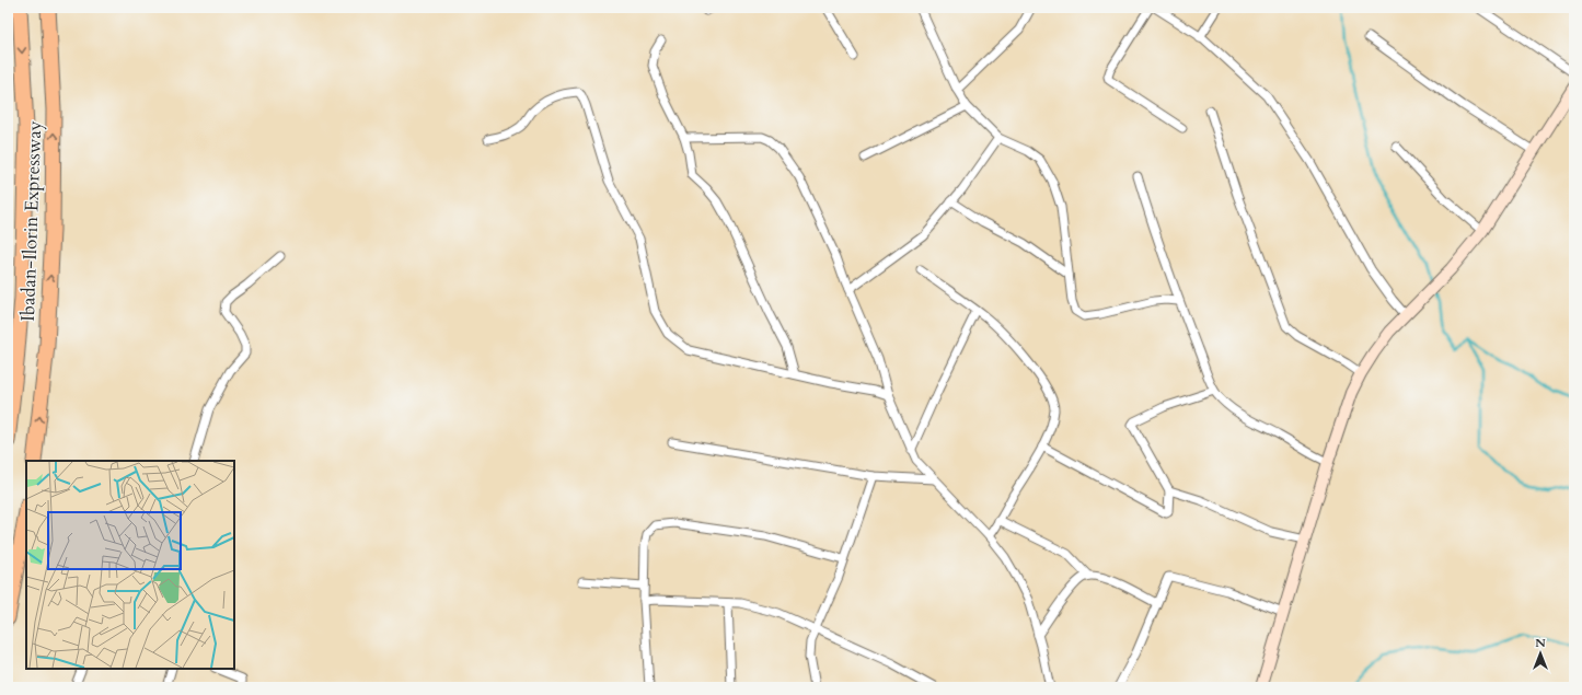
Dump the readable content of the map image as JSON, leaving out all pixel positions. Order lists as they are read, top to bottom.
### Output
{
  "streets": {
    "highway": ["Ibadan-Ilorin Expressway"]
  },
  "north": "top"
}
